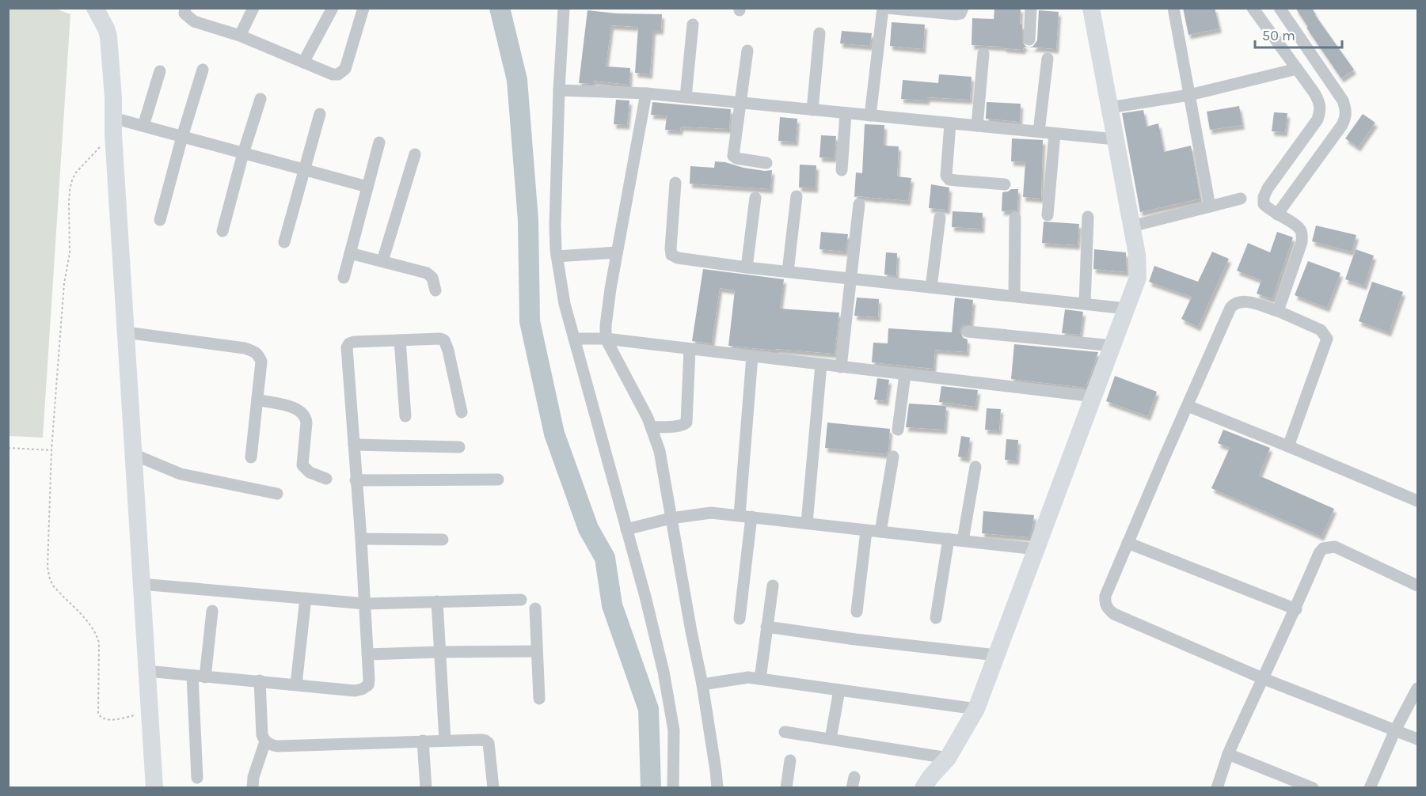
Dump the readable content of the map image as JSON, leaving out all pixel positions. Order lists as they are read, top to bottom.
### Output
{
  "scale_bar": "50 m"
}
